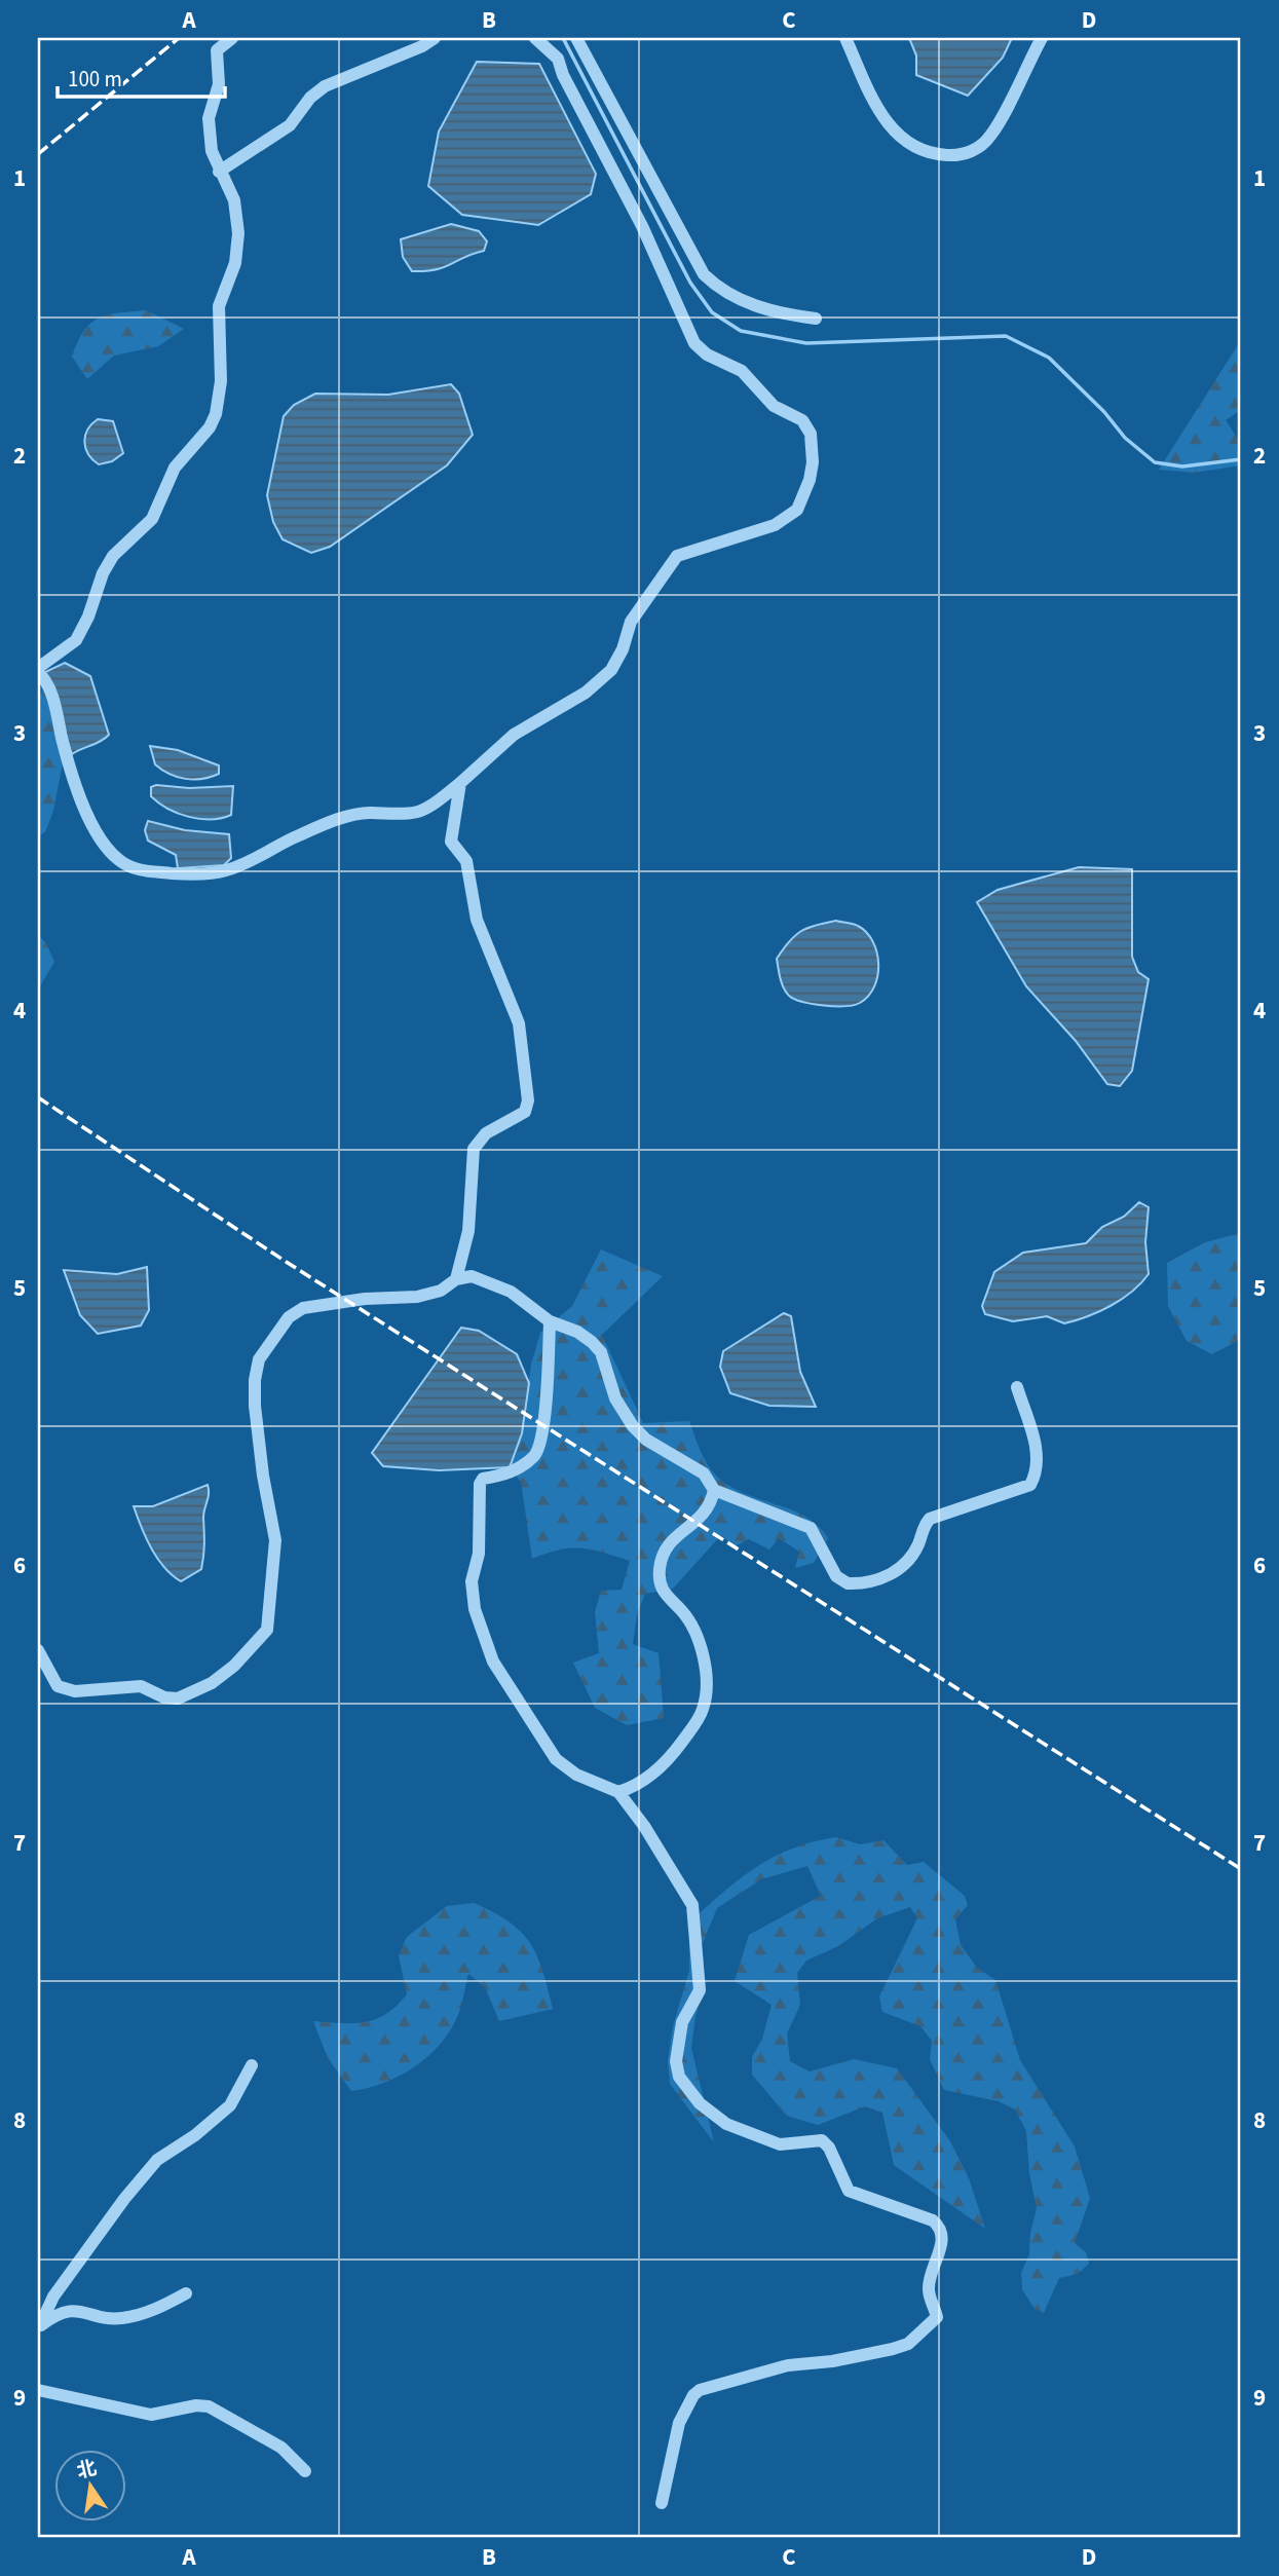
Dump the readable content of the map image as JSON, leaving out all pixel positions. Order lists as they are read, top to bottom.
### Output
{
  "scale_bar": "100 m",
  "north": "top",
  "grid": {
    "columns": [
      "A",
      "B",
      "C",
      "D"
    ],
    "rows": [
      "1",
      "2",
      "3",
      "4",
      "5",
      "6",
      "7",
      "8",
      "9"
    ]
  }
}
